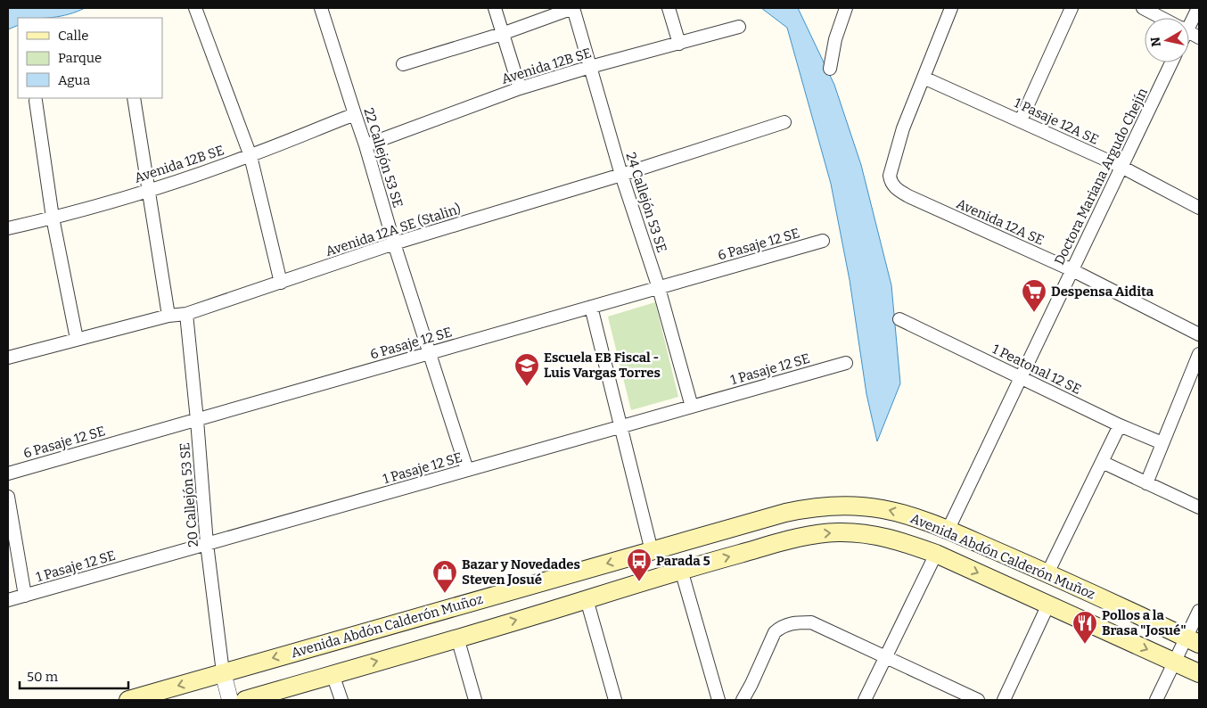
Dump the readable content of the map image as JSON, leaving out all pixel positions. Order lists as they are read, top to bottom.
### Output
{
  "streets": {
    "main road": ["Avenida Abdón Calderón Muñoz"],
    "street": [
      "Avenida 12B SE",
      "1 Pasaje 12A SE",
      "22 Callejón 53 SE",
      "Doctora Mariana Argudo Chejín",
      "24 Callejón 53 SE",
      "Avenida 12A SE",
      "Avenida 12A SE (Stalin)",
      "6 Pasaje 12 SE",
      "1 Pasaje 12 SE",
      "1 Peatonal 12 SE",
      "20 Callejón 53 SE"
    ]
  },
  "crossings": [
    ["Avenida 12B SE", "22 Callejón 53 SE"],
    ["Avenida 12B SE", "24 Callejón 53 SE"],
    ["1 Pasaje 12A SE", "Doctora Mariana Argudo Chejín"],
    ["1 Pasaje 12A SE", "Avenida 12A SE"],
    ["22 Callejón 53 SE", "Avenida 12A SE (Stalin)"],
    ["22 Callejón 53 SE", "6 Pasaje 12 SE"],
    ["22 Callejón 53 SE", "1 Pasaje 12 SE"],
    ["Doctora Mariana Argudo Chejín", "Avenida 12A SE"],
    ["Doctora Mariana Argudo Chejín", "1 Peatonal 12 SE"],
    ["Doctora Mariana Argudo Chejín", "Avenida Abdón Calderón Muñoz"],
    ["24 Callejón 53 SE", "Avenida 12A SE (Stalin)"],
    ["24 Callejón 53 SE", "6 Pasaje 12 SE"],
    ["24 Callejón 53 SE", "1 Pasaje 12 SE"],
    ["Avenida 12A SE (Stalin)", "20 Callejón 53 SE"],
    ["6 Pasaje 12 SE", "20 Callejón 53 SE"],
    ["1 Pasaje 12 SE", "20 Callejón 53 SE"],
    ["20 Callejón 53 SE", "Avenida Abdón Calderón Muñoz"]
  ],
  "places": {
    "supermarket": ["Despensa Aidita"],
    "school or university": ["Escuela EB Fiscal - Luis Vargas Torres"],
    "bus stop": ["Parada 5"],
    "shop": ["Bazar y Novedades Steven Josué"],
    "restaurant": ["Pollos a la Brasa \"Josué\""]
  },
  "legend": ["Calle", "Parque", "Agua"],
  "scale_bar": "50 m",
  "north": "left"
}
